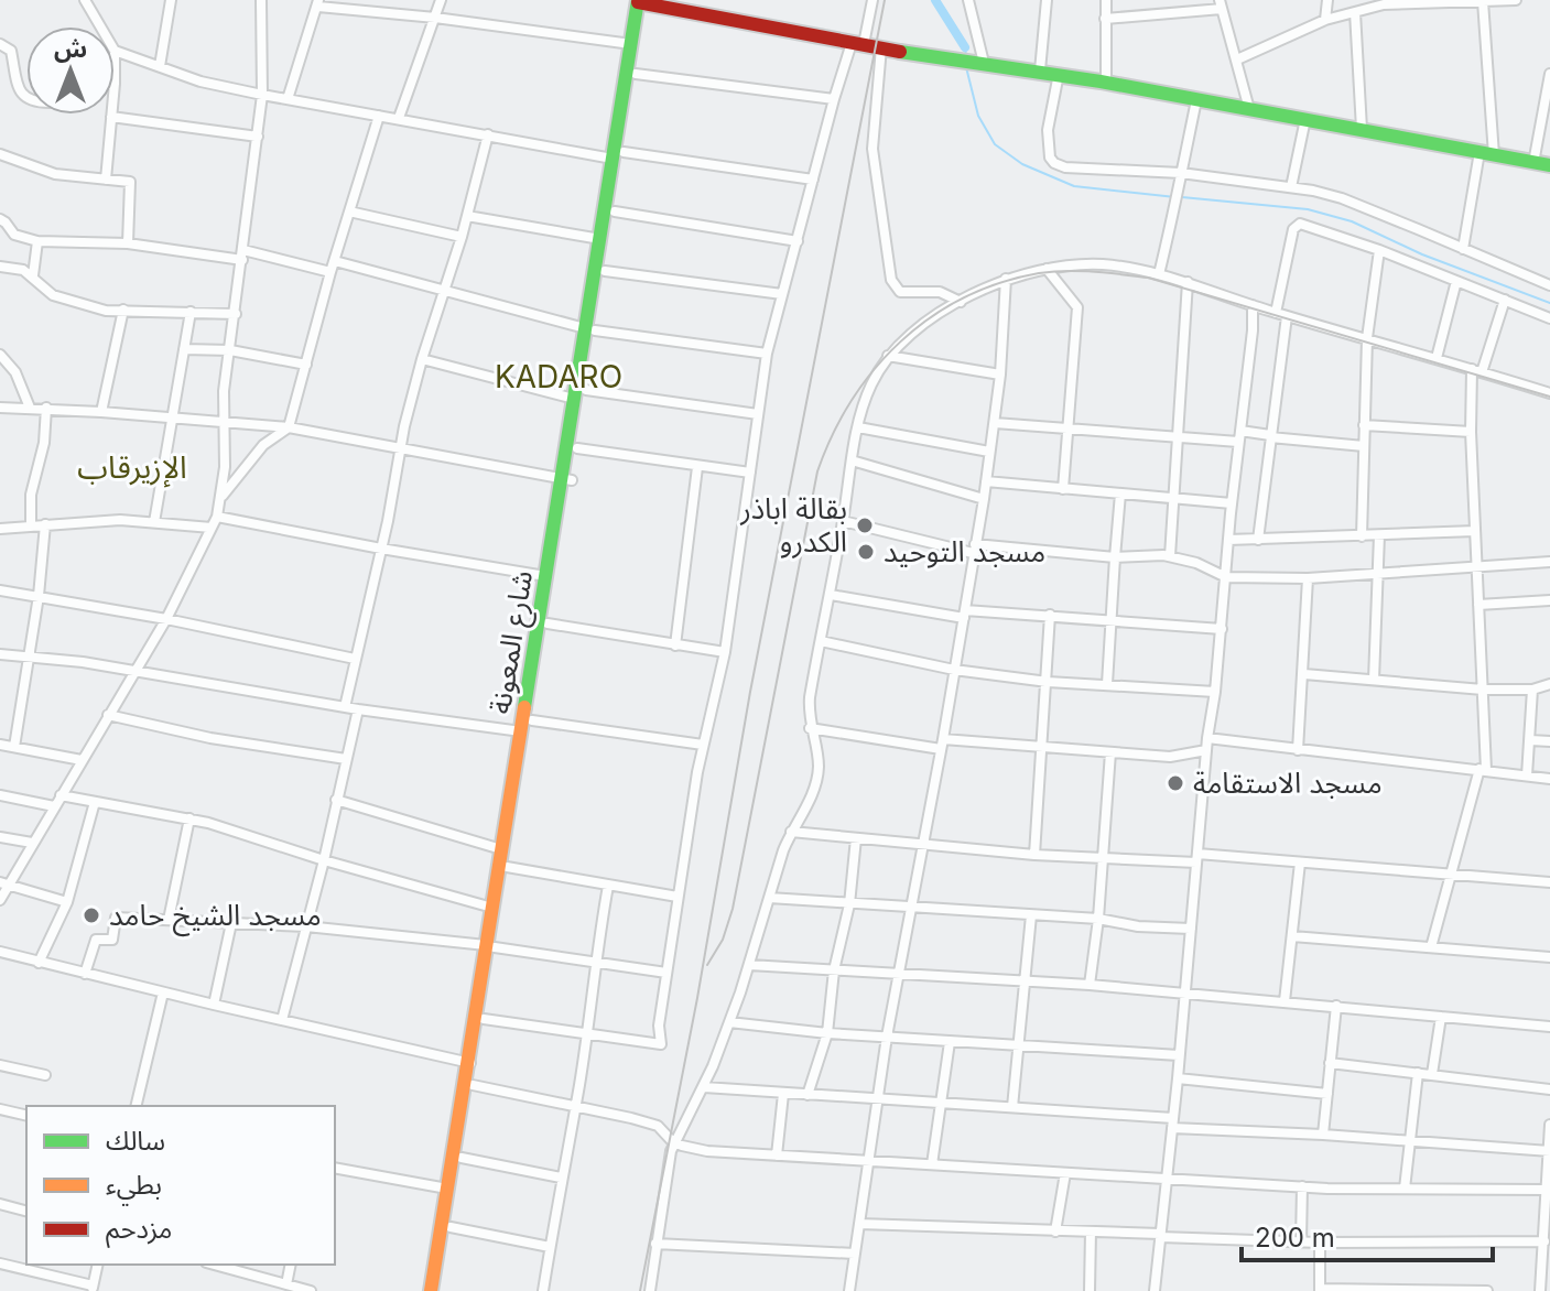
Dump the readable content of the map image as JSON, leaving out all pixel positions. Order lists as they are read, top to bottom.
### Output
{
  "streets": {
    "main road": ["شارع المعونة"]
  },
  "districts": ["KADARO", "الإزيرقاب"],
  "places": [
    "بقالة اباذر الكدرو",
    "مسجد التوحيد",
    "مسجد الاستقامة",
    "مسجد الشيخ حامد"
  ],
  "legend": ["سالك", "بطيء", "مزدحم"],
  "scale_bar": "200 m",
  "north": "top"
}
